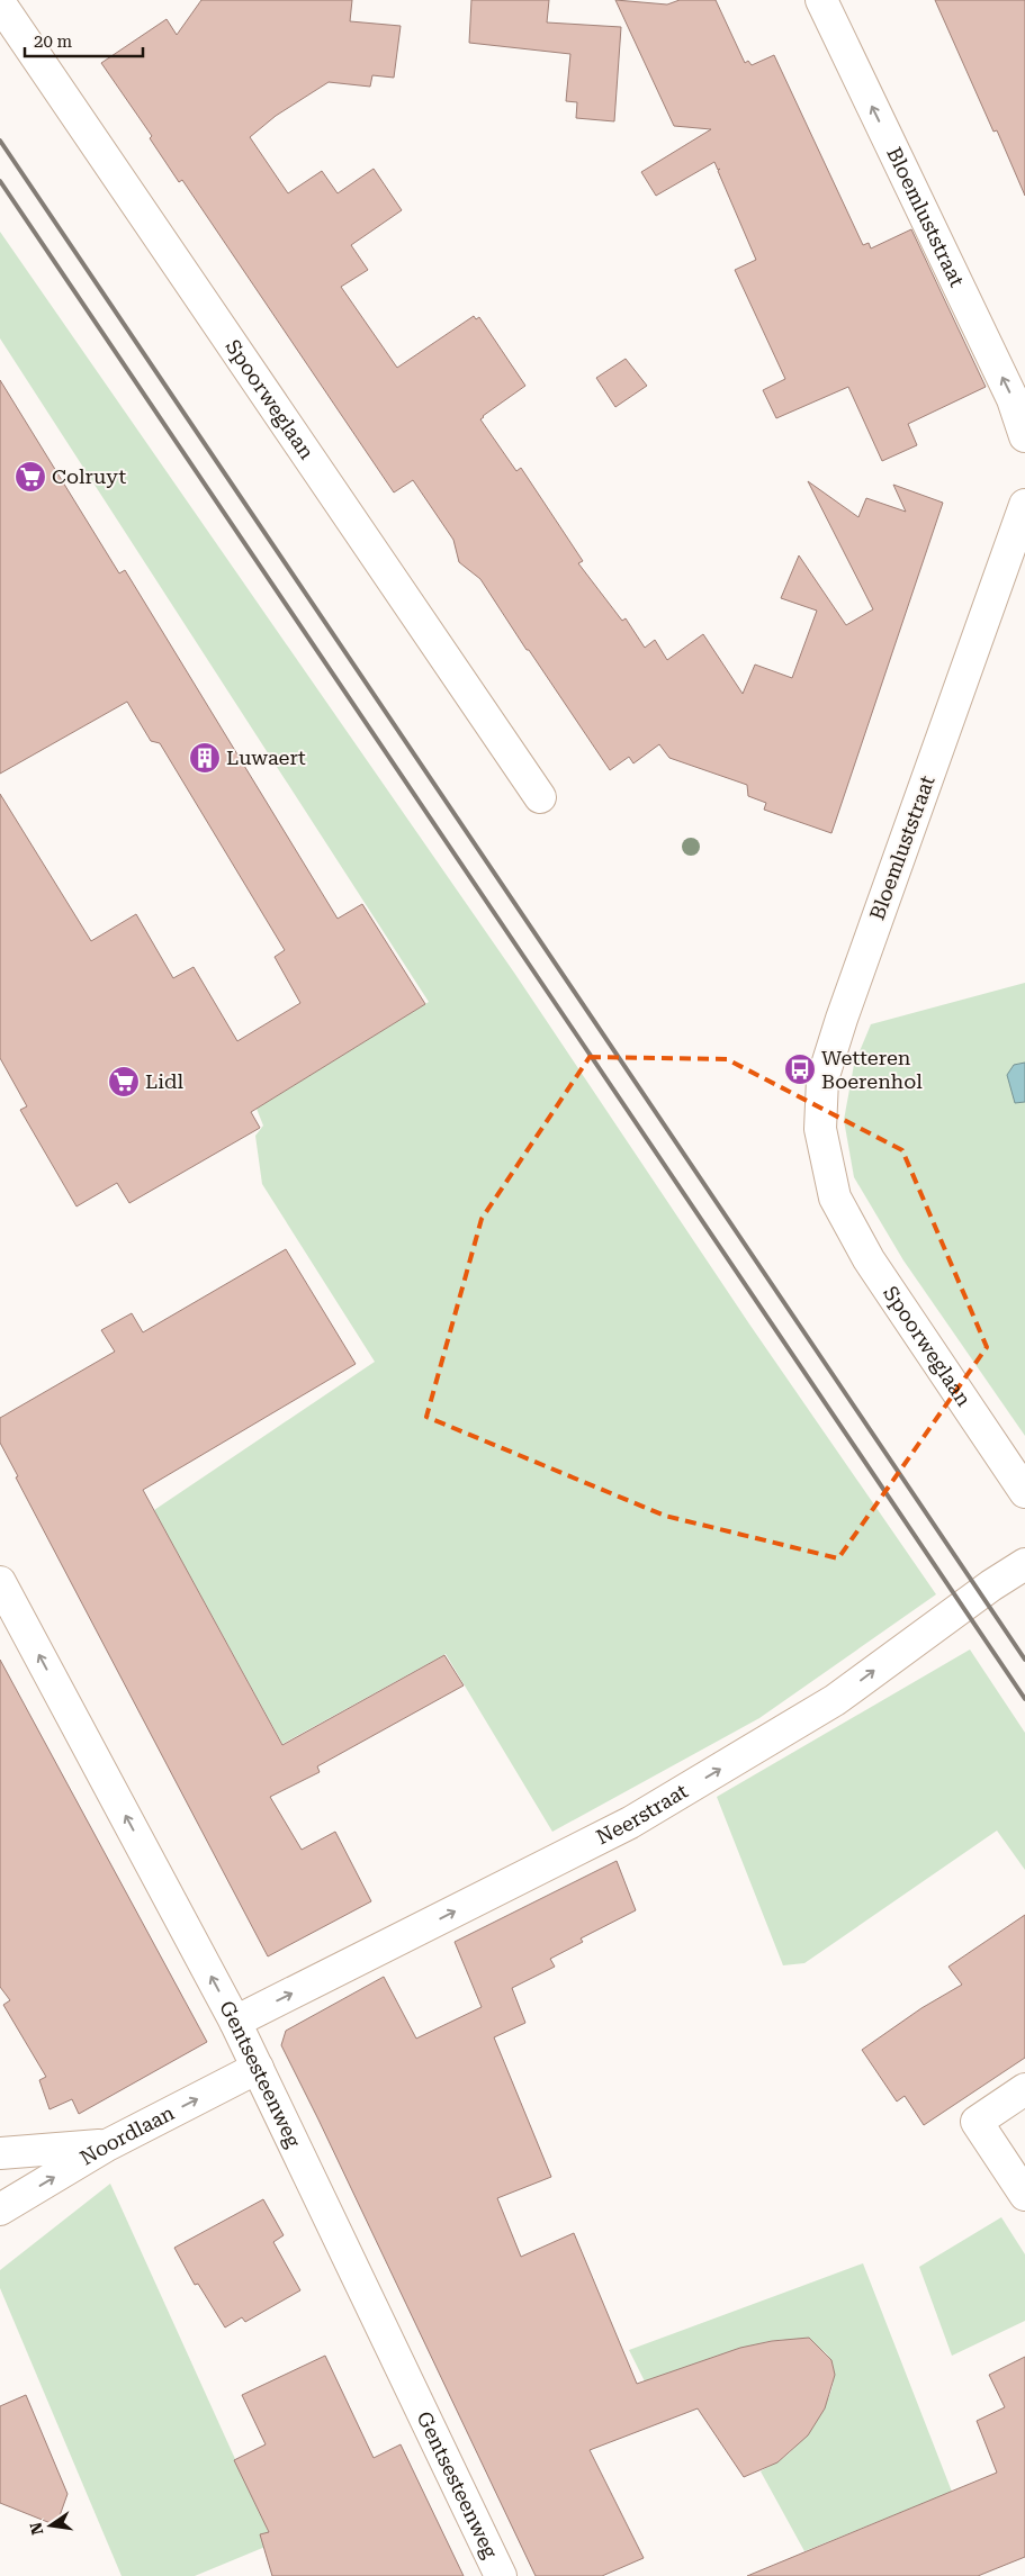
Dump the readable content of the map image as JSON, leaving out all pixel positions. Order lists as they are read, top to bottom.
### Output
{
  "streets": {
    "street": [
      "Bloemluststraat",
      "Spoorweglaan",
      "Neerstraat",
      "Gentsesteenweg",
      "Noordlaan"
    ]
  },
  "crossings": [
    ["Bloemluststraat", "Spoorweglaan"],
    ["Neerstraat", "Gentsesteenweg"],
    ["Gentsesteenweg", "Noordlaan"]
  ],
  "one_way": ["Bloemluststraat", "Neerstraat", "Gentsesteenweg"],
  "places": {
    "supermarket": ["Colruyt", "Lidl"],
    "building": ["Luwaert"],
    "bus stop": ["Wetteren Boerenhol"]
  },
  "scale_bar": "20 m",
  "north": "left"
}
